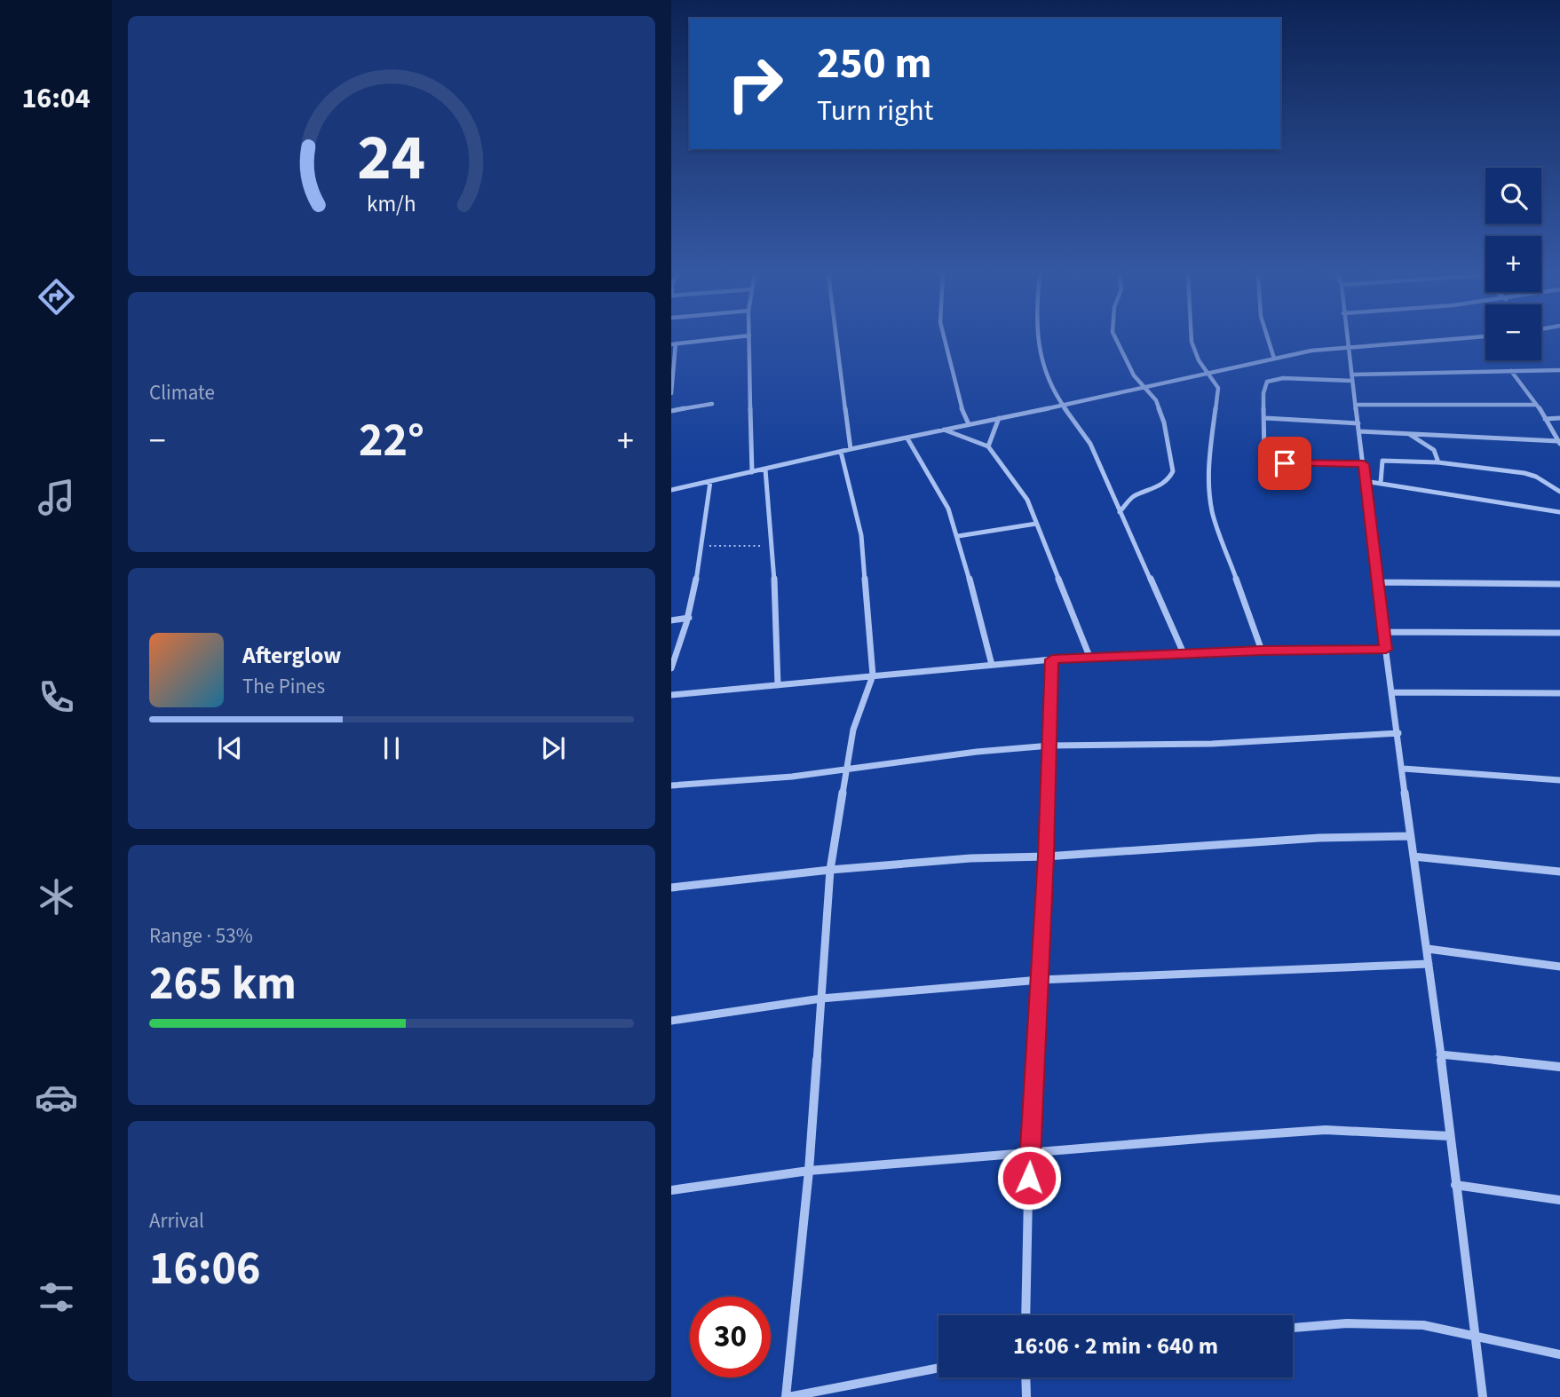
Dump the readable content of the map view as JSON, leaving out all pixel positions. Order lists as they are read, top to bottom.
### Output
{
  "page": {
    "tabs": "16:04",
    "turn": ["250 m", "Turn right"],
    "map_buttons": ["+", "−"],
    "tile": [
      "Climate",
      ["Range · 53%", "265 km"],
      ["Arrival", "16:06"]
    ],
    "heat": ["−", "22°", "+"],
    "song": ["Afterglow", "The Pines"],
    "limit": "30",
    "trip": "16:06 · 2 min · 640 m",
    "gauge": ["24", "km/h"]
  }
}
